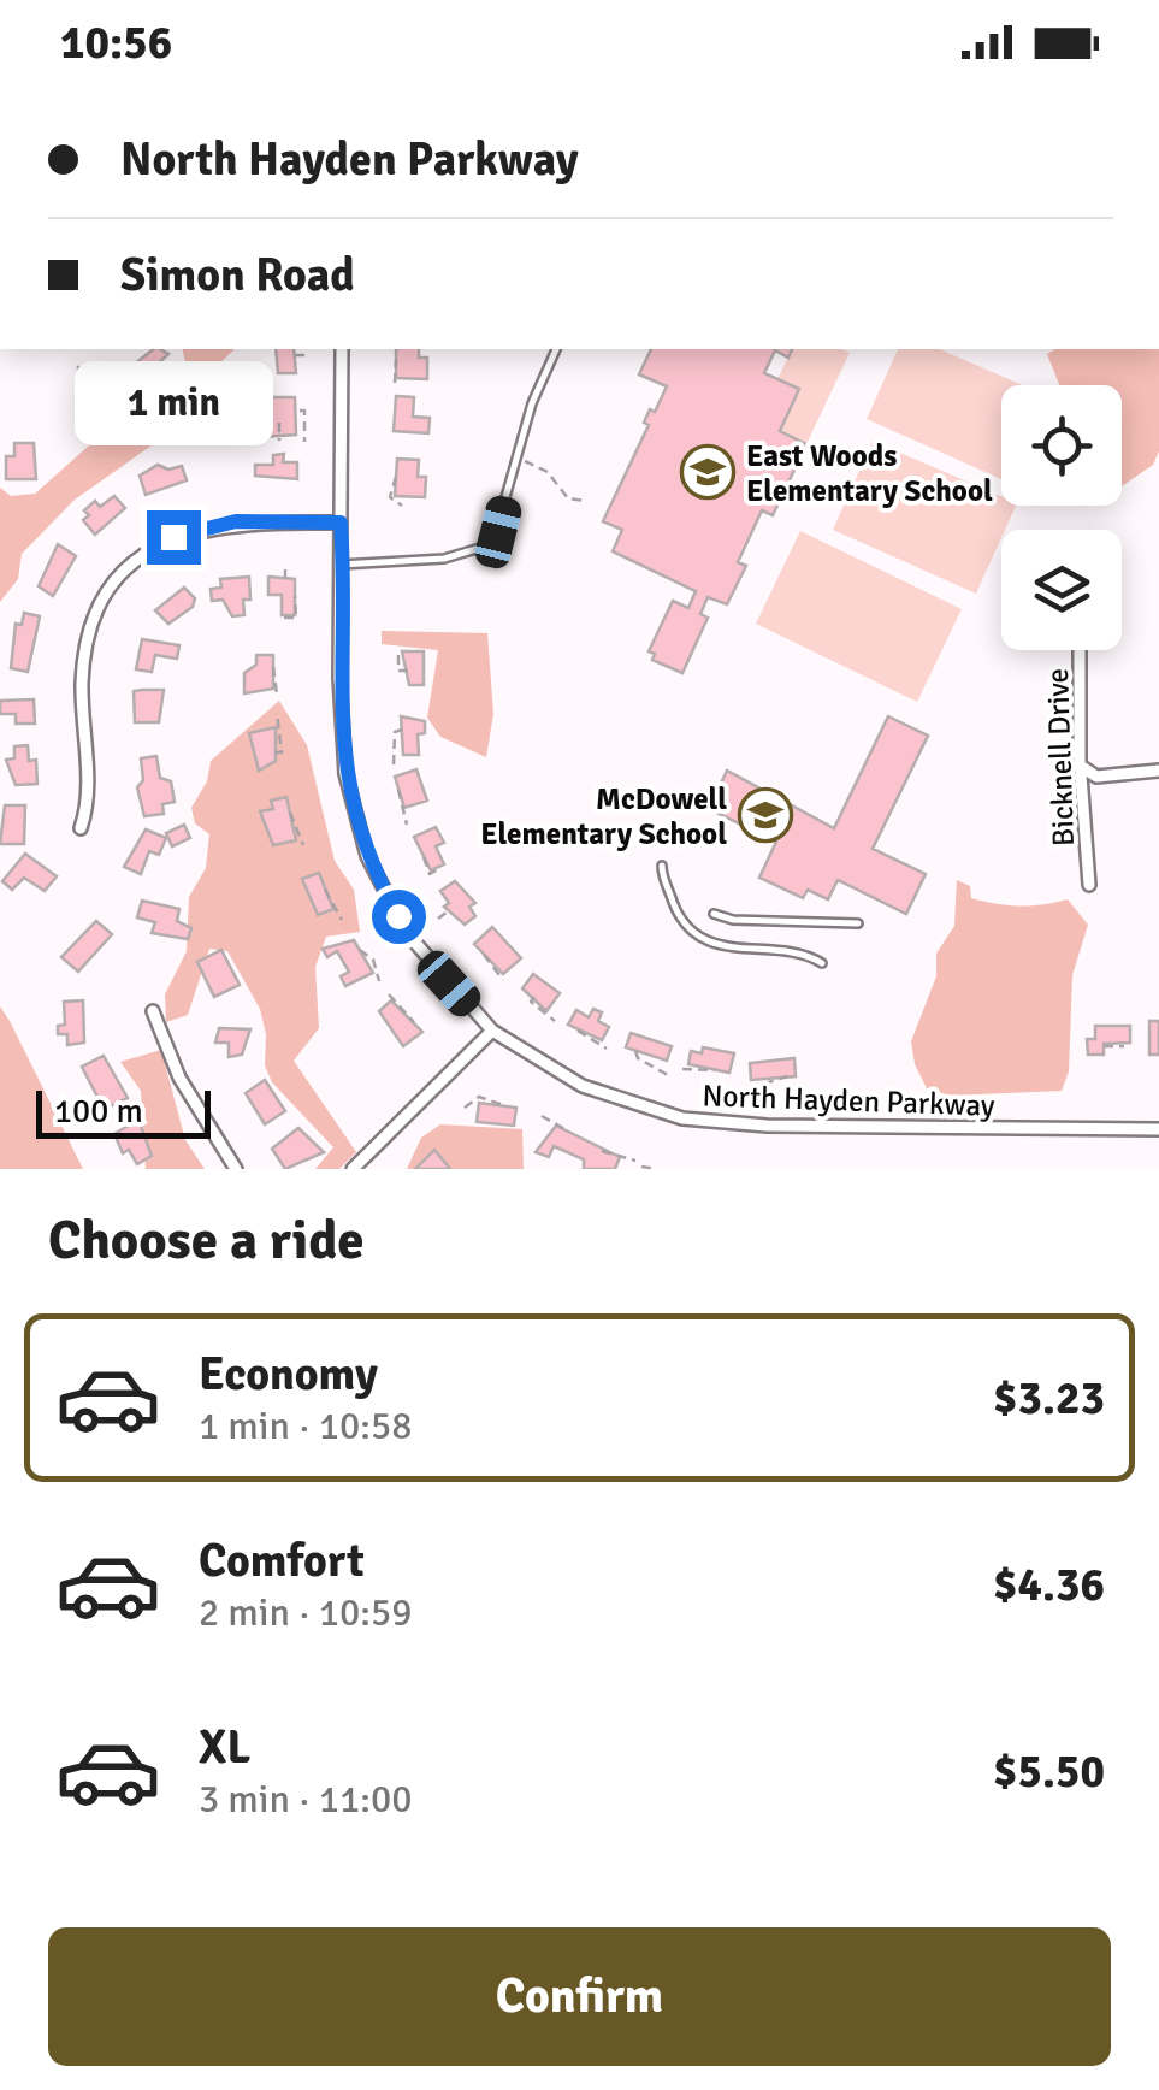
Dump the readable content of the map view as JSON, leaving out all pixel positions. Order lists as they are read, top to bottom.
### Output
{
  "streets": {
    "street": ["Bicknell Drive", "North Hayden Parkway"]
  },
  "places": {
    "school or university": ["East Woods Elementary School", "McDowell Elementary School"]
  },
  "scale_bar": "100 m",
  "page": {
    "status": "10:56",
    "banner": ["North Hayden Parkway", "Simon Road"],
    "bubble": "1 min",
    "scale": "100 m",
    "heading": "Choose a ride",
    "list": [
      {
        "name": "Economy",
        "note": "1 min · 10:58",
        "value": "$3.23"
      },
      {
        "name": "Comfort",
        "note": "2 min · 10:59",
        "value": "$4.36"
      },
      {
        "name": "XL",
        "note": "3 min · 11:00",
        "value": "$5.50"
      }
    ],
    "buttons": "Confirm"
  }
}
